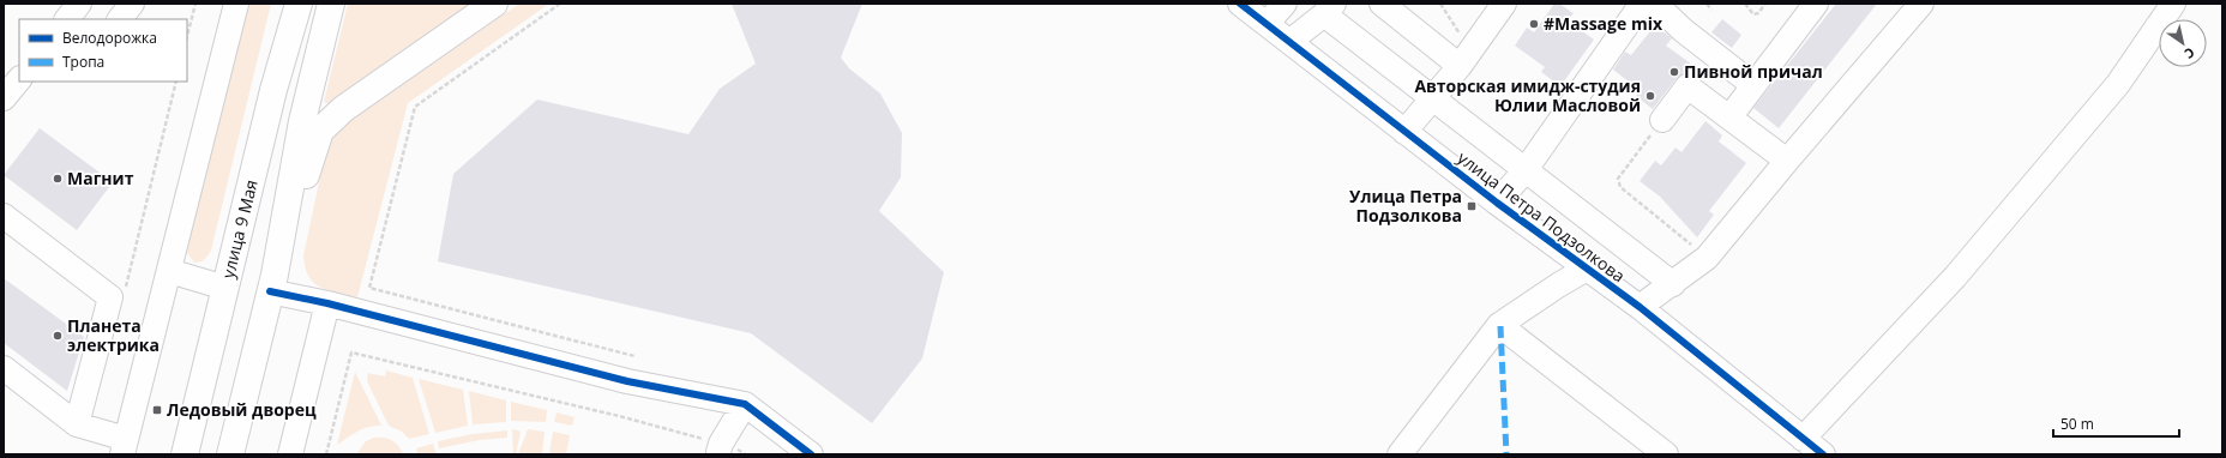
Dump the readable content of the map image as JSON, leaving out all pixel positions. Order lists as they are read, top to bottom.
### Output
{
  "streets": {
    "main road": ["улица 9 Мая"],
    "street": ["улица Петра Подзолкова"]
  },
  "places": {
    "other": [
      "#Massage mix",
      "Пивной причал",
      "Авторская имидж-студия Юлии Масловой",
      "Магнит",
      "Планета электрика"
    ],
    "transit": ["Улица Петра Подзолкова", "Ледовый дворец"]
  },
  "legend": ["Велодорожка", "Тропа"],
  "scale_bar": "50 m",
  "north": "bottom right"
}
